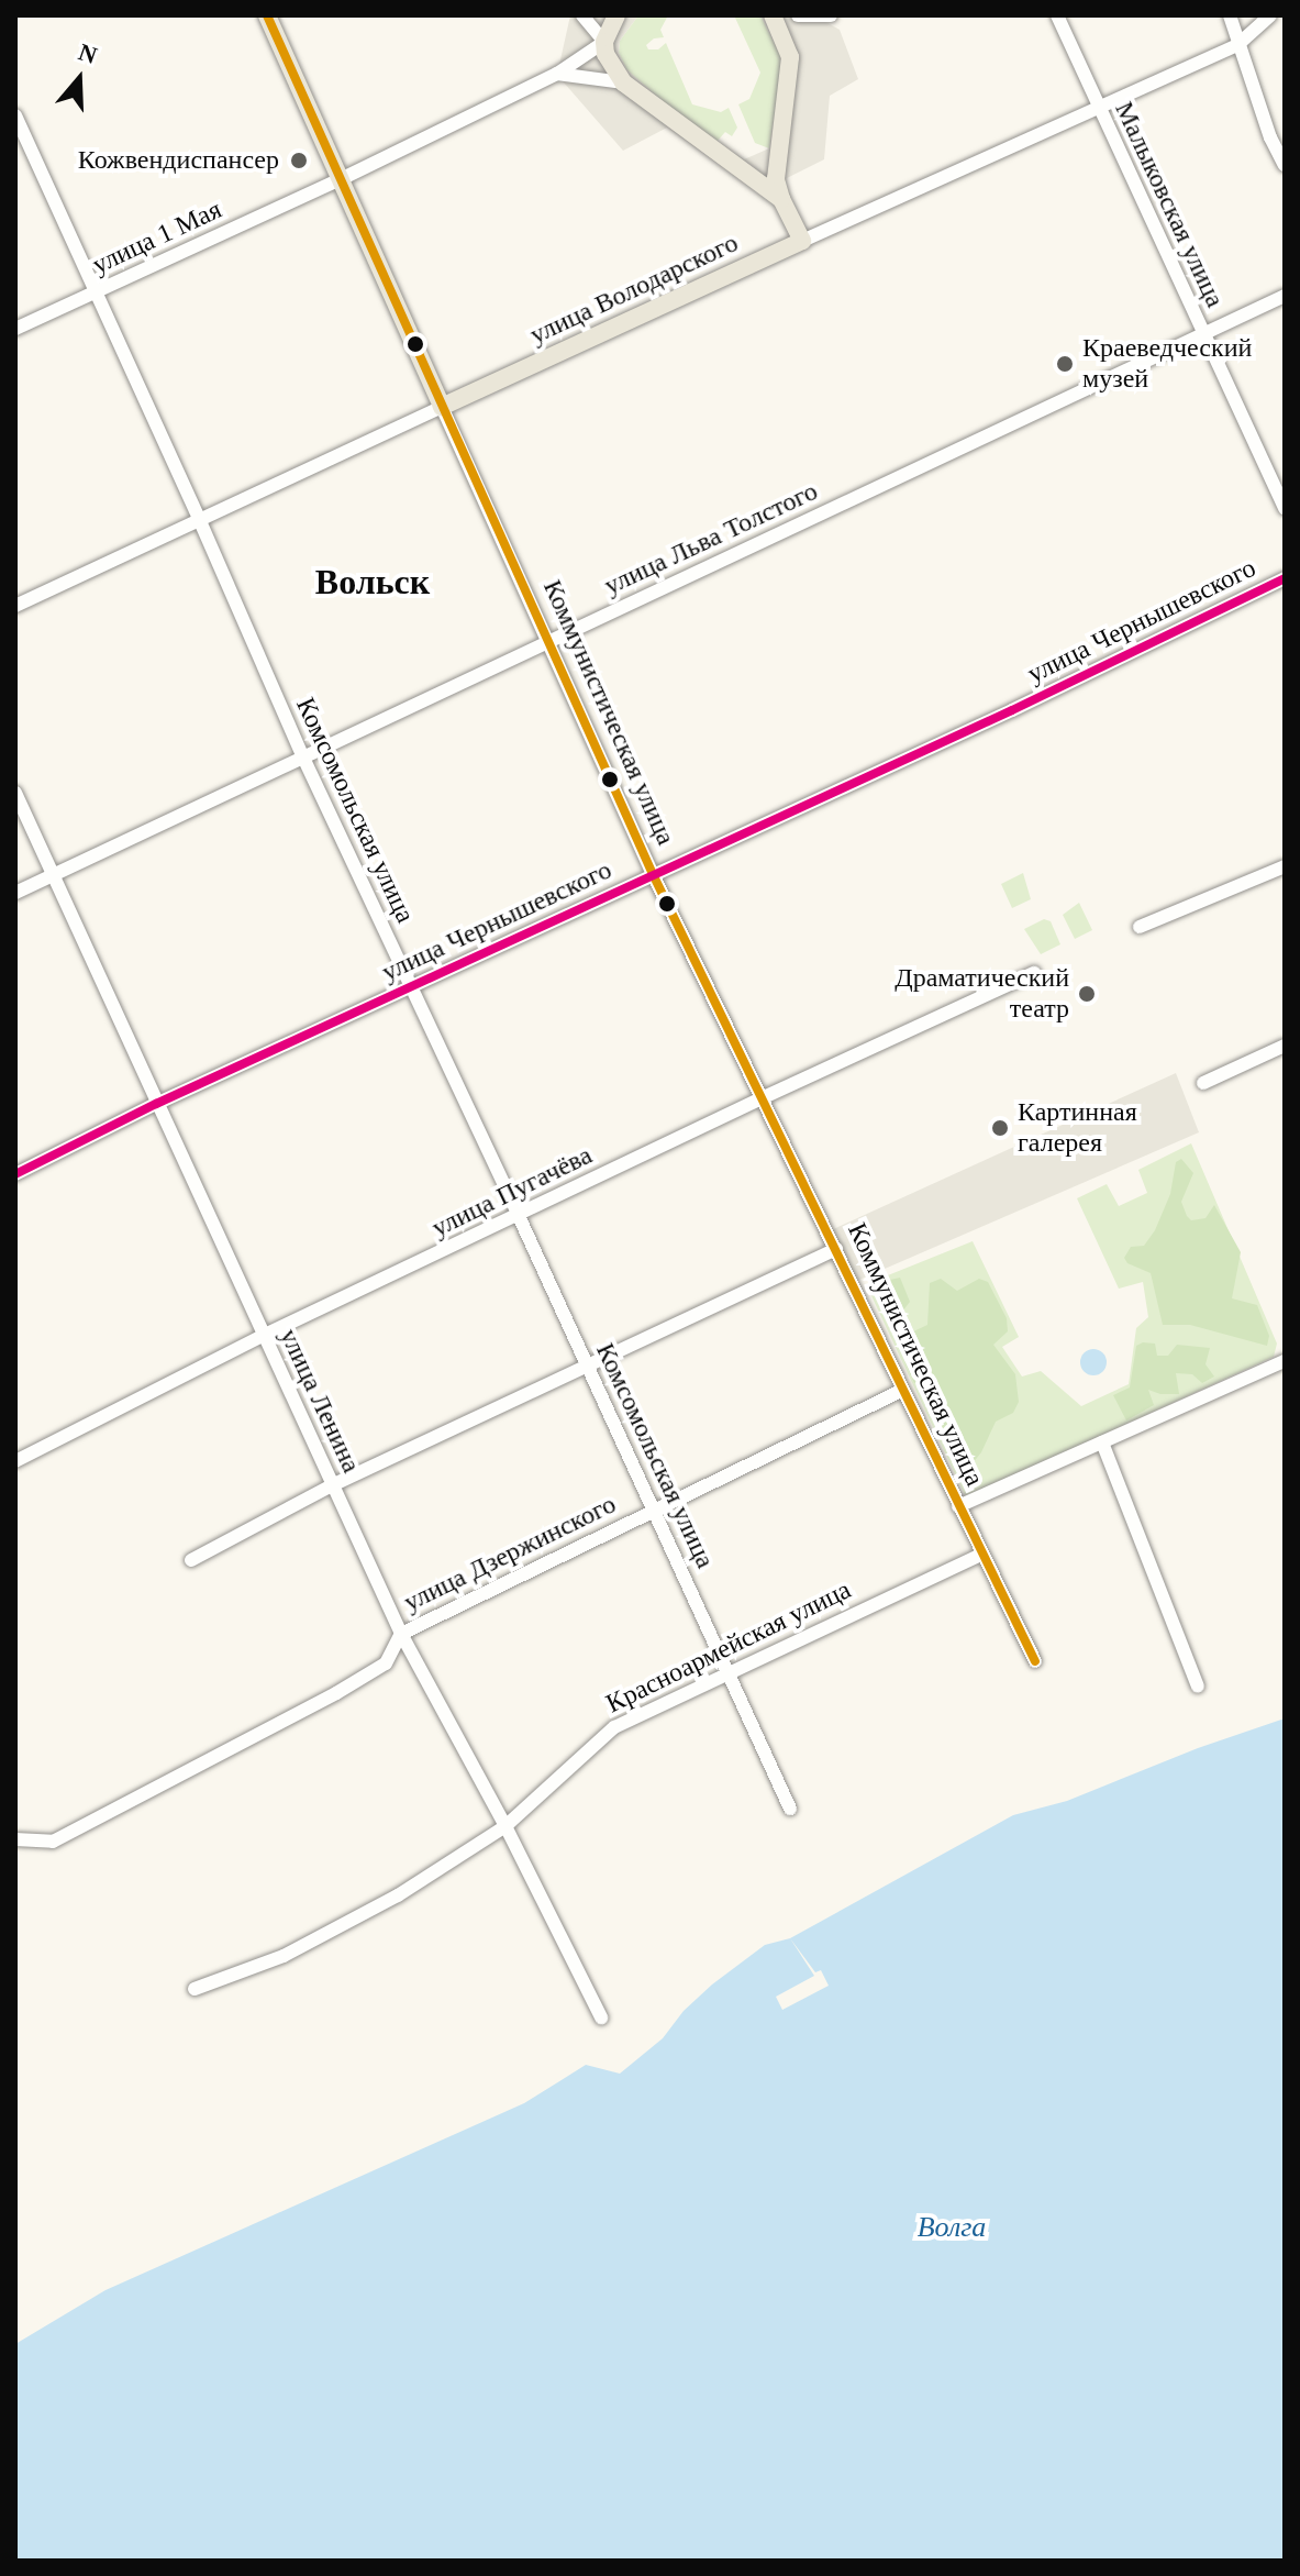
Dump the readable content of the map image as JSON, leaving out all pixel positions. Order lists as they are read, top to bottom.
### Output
{
  "streets": {
    "main road": ["улица Володарского", "Коммунистическая улица"],
    "street": [
      "Малыковская улица",
      "улица 1 Мая",
      "улица Льва Толстого",
      "улица Чернышевского",
      "Комсомольская улица",
      "улица Пугачёва",
      "улица Ленина",
      "улица Дзержинского",
      "Красноармейская улица"
    ]
  },
  "crossings": [
    ["Малыковская улица", "улица Володарского"],
    ["Малыковская улица", "улица Льва Толстого"],
    ["улица 1 Мая", "Коммунистическая улица"],
    ["улица 1 Мая", "Комсомольская улица"],
    ["улица Володарского", "Коммунистическая улица"],
    ["улица Володарского", "Комсомольская улица"],
    ["улица Льва Толстого", "Коммунистическая улица"],
    ["улица Льва Толстого", "Комсомольская улица"],
    ["улица Льва Толстого", "улица Ленина"],
    ["улица Чернышевского", "Коммунистическая улица"],
    ["улица Чернышевского", "Комсомольская улица"],
    ["улица Чернышевского", "улица Ленина"],
    ["Коммунистическая улица", "улица Пугачёва"],
    ["Коммунистическая улица", "улица Дзержинского"],
    ["Коммунистическая улица", "Красноармейская улица"],
    ["Комсомольская улица", "улица Пугачёва"],
    ["Комсомольская улица", "улица Дзержинского"],
    ["Комсомольская улица", "Красноармейская улица"],
    ["улица Пугачёва", "улица Ленина"],
    ["улица Ленина", "улица Дзержинского"],
    ["улица Ленина", "Красноармейская улица"]
  ],
  "districts": ["Вольск"],
  "water": ["Волга"],
  "places": [
    "Кожвендиспансер",
    "Краеведческий музей",
    "Драматический театр",
    "Картинная галерея"
  ],
  "north": "top"
}
